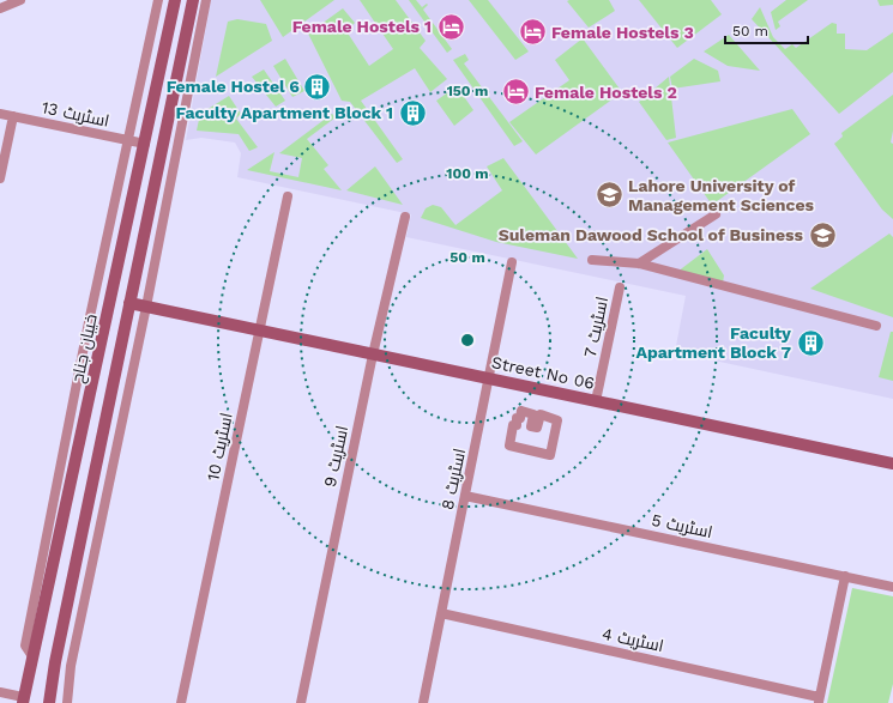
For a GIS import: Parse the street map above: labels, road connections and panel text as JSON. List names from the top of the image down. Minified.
{"streets":{"main road":["خیبان جناح","Street No 06"],"street":["اسٹریٹ 13","اسٹریٹ 7","اسٹریٹ 10","اسٹریٹ 9","اسٹریٹ 8","اسٹریٹ 5","اسٹریٹ 4"]},"crossings":[["اسٹریٹ 13","خیبان جناح"],["اسٹریٹ 7","Street No 06"],["خیبان جناح","Street No 06"],["Street No 06","اسٹریٹ 10"],["Street No 06","اسٹریٹ 9"],["Street No 06","اسٹریٹ 8"],["اسٹریٹ 8","اسٹریٹ 5"],["اسٹریٹ 8","اسٹریٹ 4"]],"places":{"hotel":["Female Hostels 1","Female Hostels 3","Female Hostels 2"],"building":["Female Hostel 6","Faculty Apartment Block 1","Faculty Apartment Block 7"],"school or university":["Lahore University of Management Sciences","Suleman Dawood School of Business"]},"scale_bar":"50 m","rings":["150 m","100 m","50 m"]}
